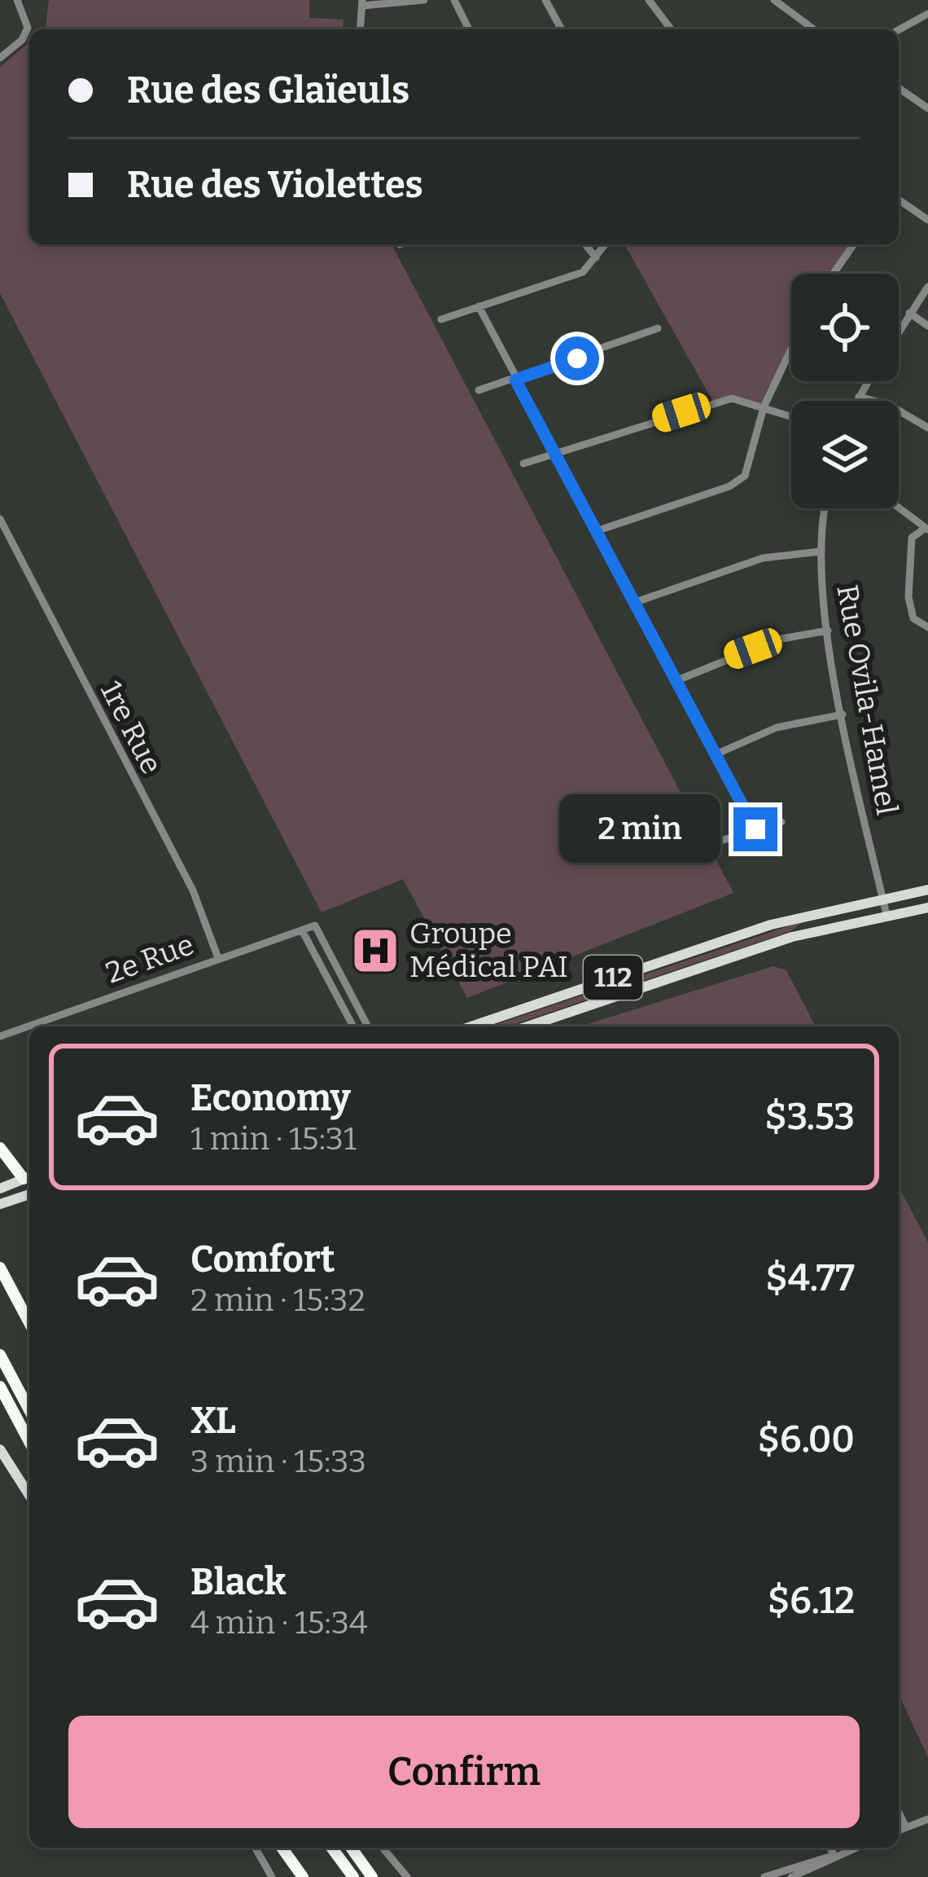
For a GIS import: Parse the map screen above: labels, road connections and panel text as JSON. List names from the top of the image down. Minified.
{"streets":{"main road":["112"],"street":["Rue Ovila-Hamel","1re Rue","2e Rue"]},"crossings":[["Rue Ovila-Hamel","112"],["1re Rue","2e Rue"]],"places":{"hospital":["Groupe Médical PAI"]},"page":{"banner":["Rue des Glaïeuls","Rue des Violettes"],"bubble":"2 min","list":[{"name":"Economy","note":"1 min · 15:31","value":"$3.53"},{"name":"Comfort","note":"2 min · 15:32","value":"$4.77"},{"name":"XL","note":"3 min · 15:33","value":"$6.00"},{"name":"Black","note":"4 min · 15:34","value":"$6.12"}],"buttons":"Confirm"}}
